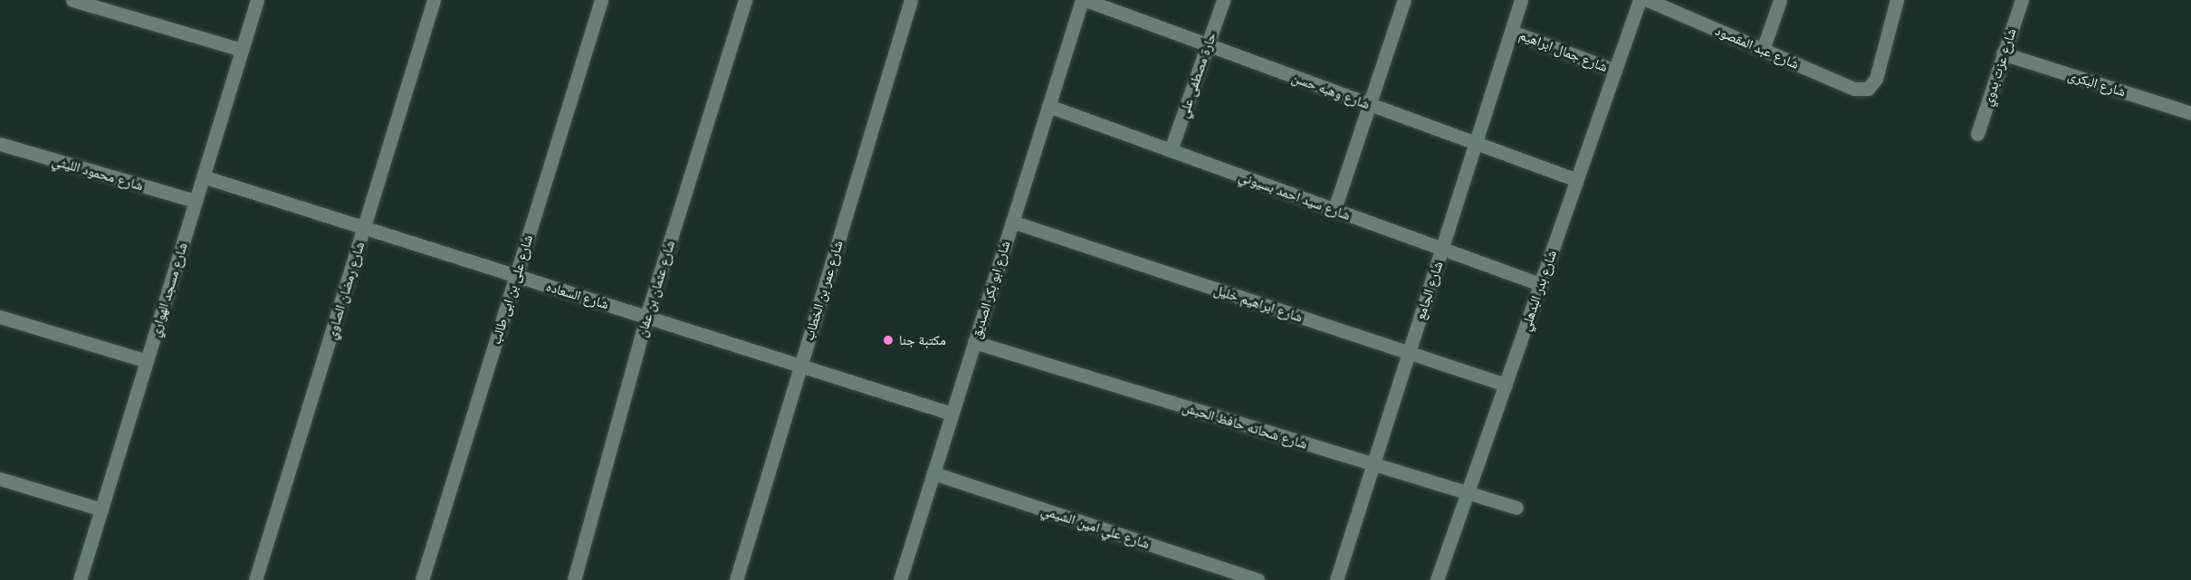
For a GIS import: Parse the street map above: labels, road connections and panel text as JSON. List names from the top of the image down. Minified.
{"streets":{"street":["شارع عبد المقصود","شارع جمال ابراهيم","شارع عزت بدوي","حارة مصطفى علي","شارع البكرى","شارع وهبه حسن","شارع محمود الليثي","شارع سيد احمد بسيوني","شارع عثمان بن عفان","شارع مسجد الهواري","شارع على بن ابى طالب","شارع ابو بكر الصديق","شارع رمضان الصاوي","شارع عمر بن الخطاب","شارع الجامع","شارع بدر البدهلي","شارع السعاده","شارع ابراهيم خليل","شارع شحاته حافظ الحبش","شارع علي امين الشيمي"]},"crossings":[["شارع جمال ابراهيم","شارع الجامع"],["شارع جمال ابراهيم","شارع بدر البدهلي"],["شارع عزت بدوي","شارع البكرى"],["حارة مصطفى علي","شارع وهبه حسن"],["حارة مصطفى علي","شارع سيد احمد بسيوني"],["شارع وهبه حسن","شارع ابو بكر الصديق"],["شارع وهبه حسن","شارع الجامع"],["شارع وهبه حسن","شارع بدر البدهلي"],["شارع محمود الليثي","شارع مسجد الهواري"],["شارع سيد احمد بسيوني","شارع ابو بكر الصديق"],["شارع سيد احمد بسيوني","شارع الجامع"],["شارع سيد احمد بسيوني","شارع بدر البدهلي"],["شارع عثمان بن عفان","شارع السعاده"],["شارع مسجد الهواري","شارع السعاده"],["شارع على بن ابى طالب","شارع السعاده"],["شارع ابو بكر الصديق","شارع السعاده"],["شارع ابو بكر الصديق","شارع ابراهيم خليل"],["شارع ابو بكر الصديق","شارع شحاته حافظ الحبش"],["شارع ابو بكر الصديق","شارع علي امين الشيمي"],["شارع رمضان الصاوي","شارع السعاده"],["شارع عمر بن الخطاب","شارع السعاده"],["شارع الجامع","شارع ابراهيم خليل"],["شارع الجامع","شارع شحاته حافظ الحبش"],["شارع بدر البدهلي","شارع ابراهيم خليل"],["شارع بدر البدهلي","شارع شحاته حافظ الحبش"]],"places":["مكتبة جنا"]}
